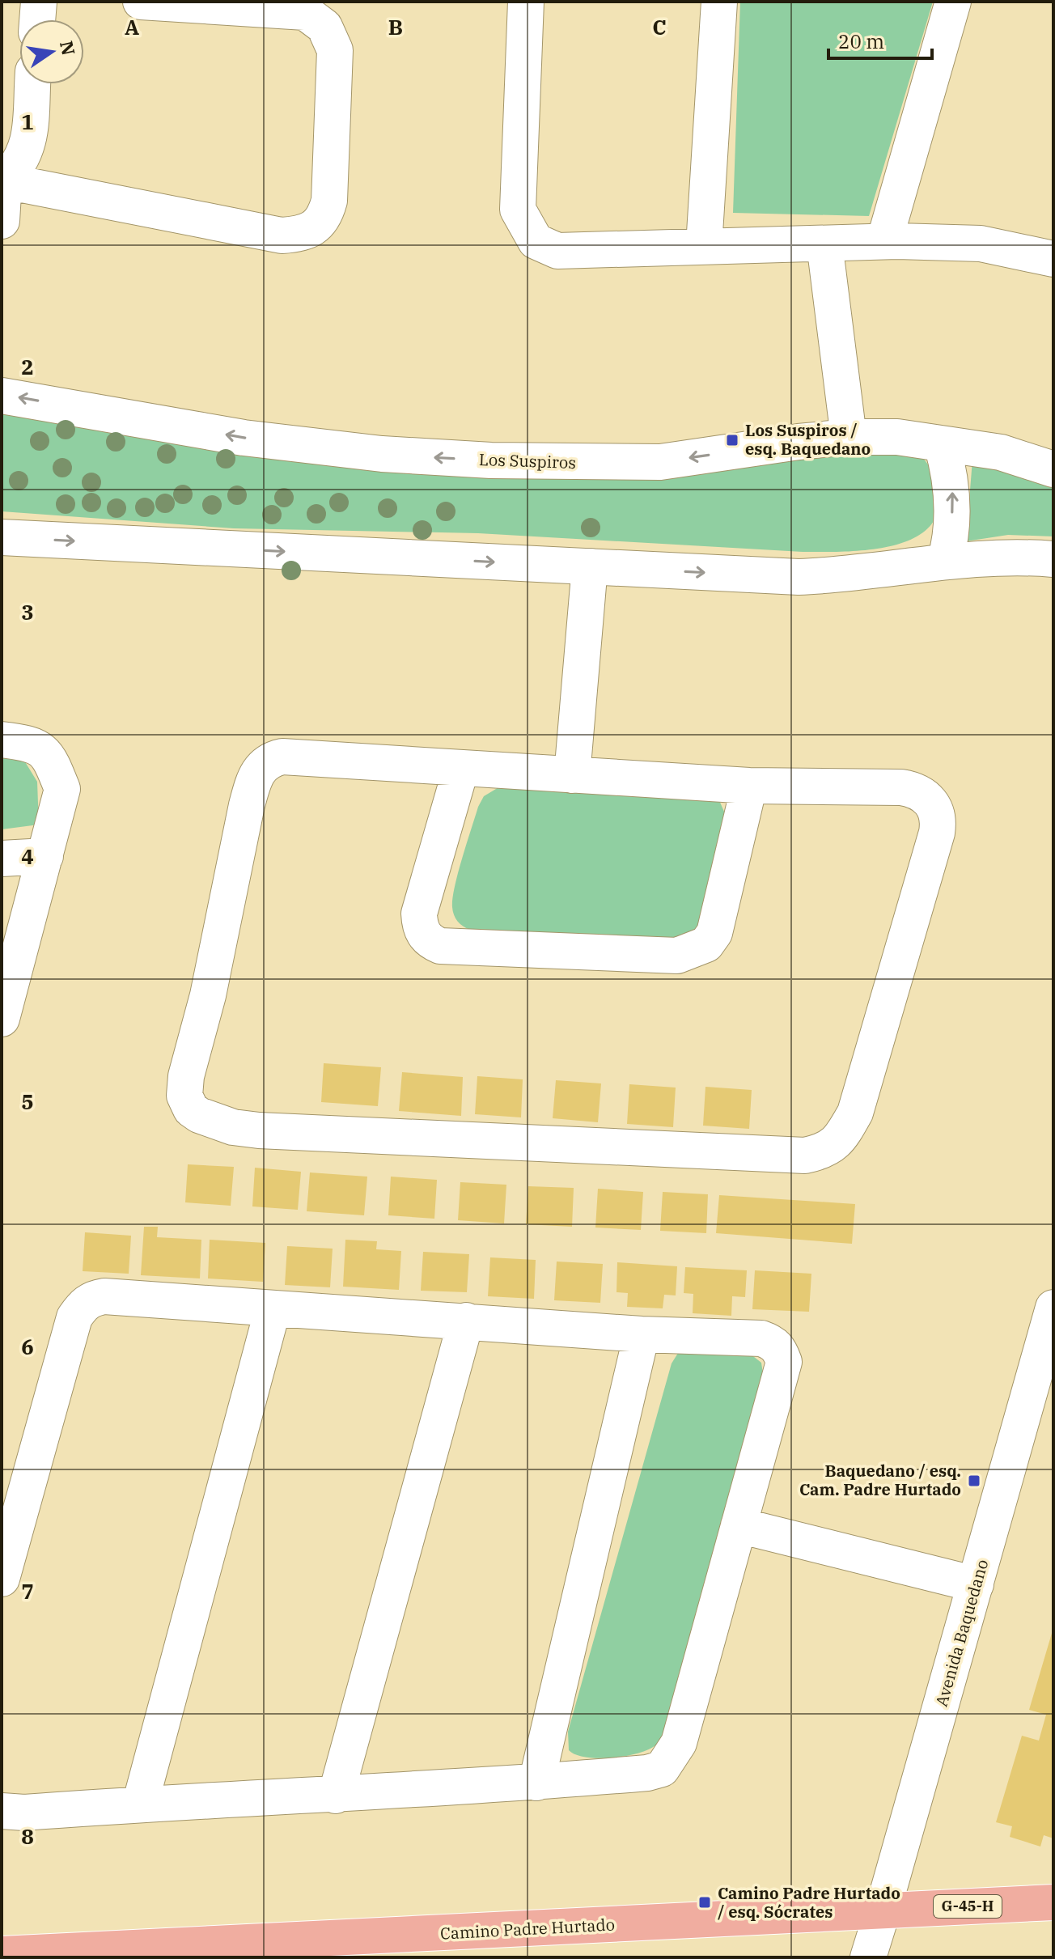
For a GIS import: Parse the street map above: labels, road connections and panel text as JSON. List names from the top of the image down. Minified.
{"streets":{"main road":["G-45-H","Camino Padre Hurtado"],"street":["Los Suspiros","Avenida Baquedano"]},"crossings":[["Avenida Baquedano","Camino Padre Hurtado"]],"places":{"transit":["Los Suspiros / esq. Baquedano","Baquedano / esq. Cam. Padre Hurtado","Camino Padre Hurtado / esq. Sócrates"]},"scale_bar":"20 m","north":"right","grid":{"columns":["A","B","C"],"rows":["1","2","3","4","5","6","7","8"]}}
